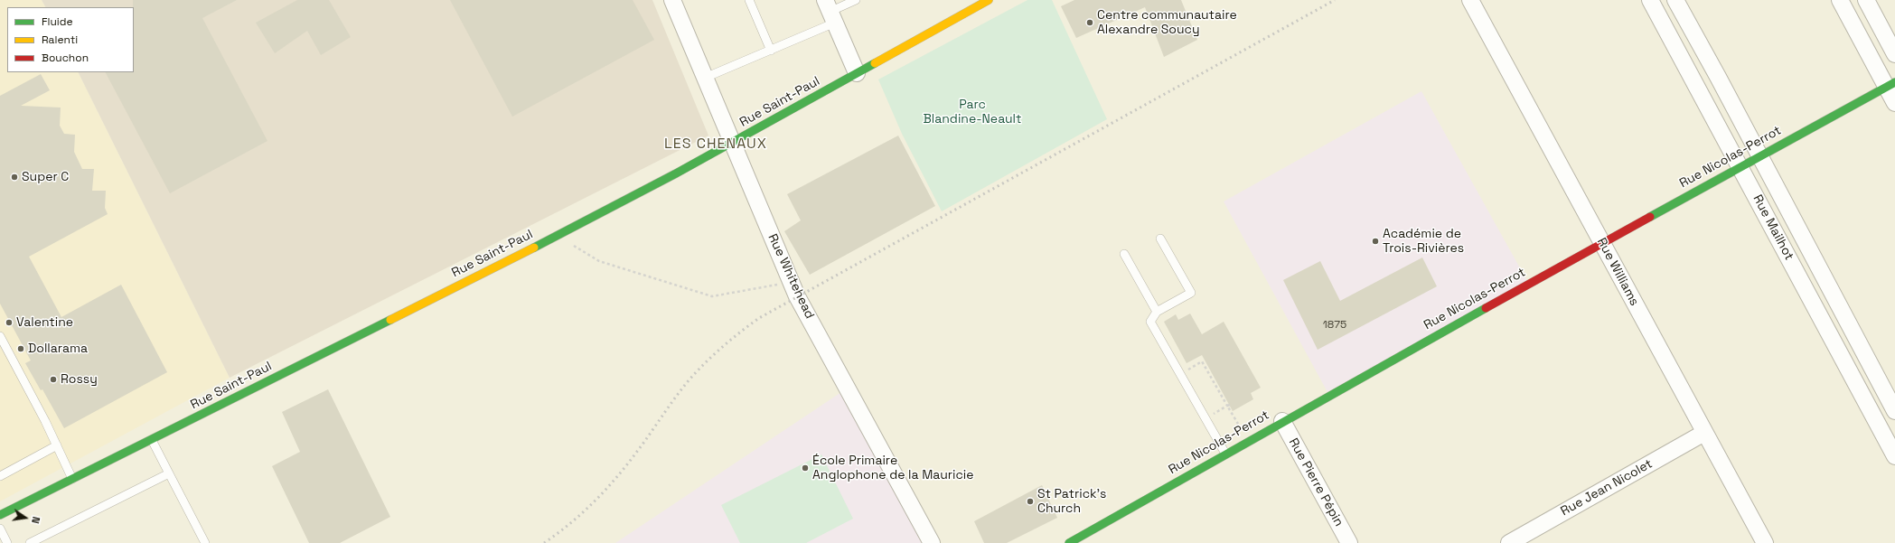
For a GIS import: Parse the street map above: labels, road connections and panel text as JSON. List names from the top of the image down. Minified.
{"streets":{"street":["Rue Saint-Paul","Rue Nicolas-Perrot","Rue Mailhot","Rue Williams","Rue Whitehead","Rue Pierre Pépin","Rue Jean Nicolet"]},"crossings":[["Rue Saint-Paul","Rue Whitehead"],["Rue Nicolas-Perrot","Rue Mailhot"],["Rue Nicolas-Perrot","Rue Williams"],["Rue Nicolas-Perrot","Rue Pierre Pépin"],["Rue Williams","Rue Jean Nicolet"]],"districts":["LES CHENAUX"],"parks":["Parc Blandine-Neault"],"places":["Centre communautaire Alexandre Soucy","Super C","Académie de Trois-Rivières","Valentine","Dollarama","Rossy","École Primaire Anglophone de la Mauricie","St Patrick's Church"],"house_numbers":["1875"],"legend":["Fluide","Ralenti","Bouchon"],"north":"right"}
